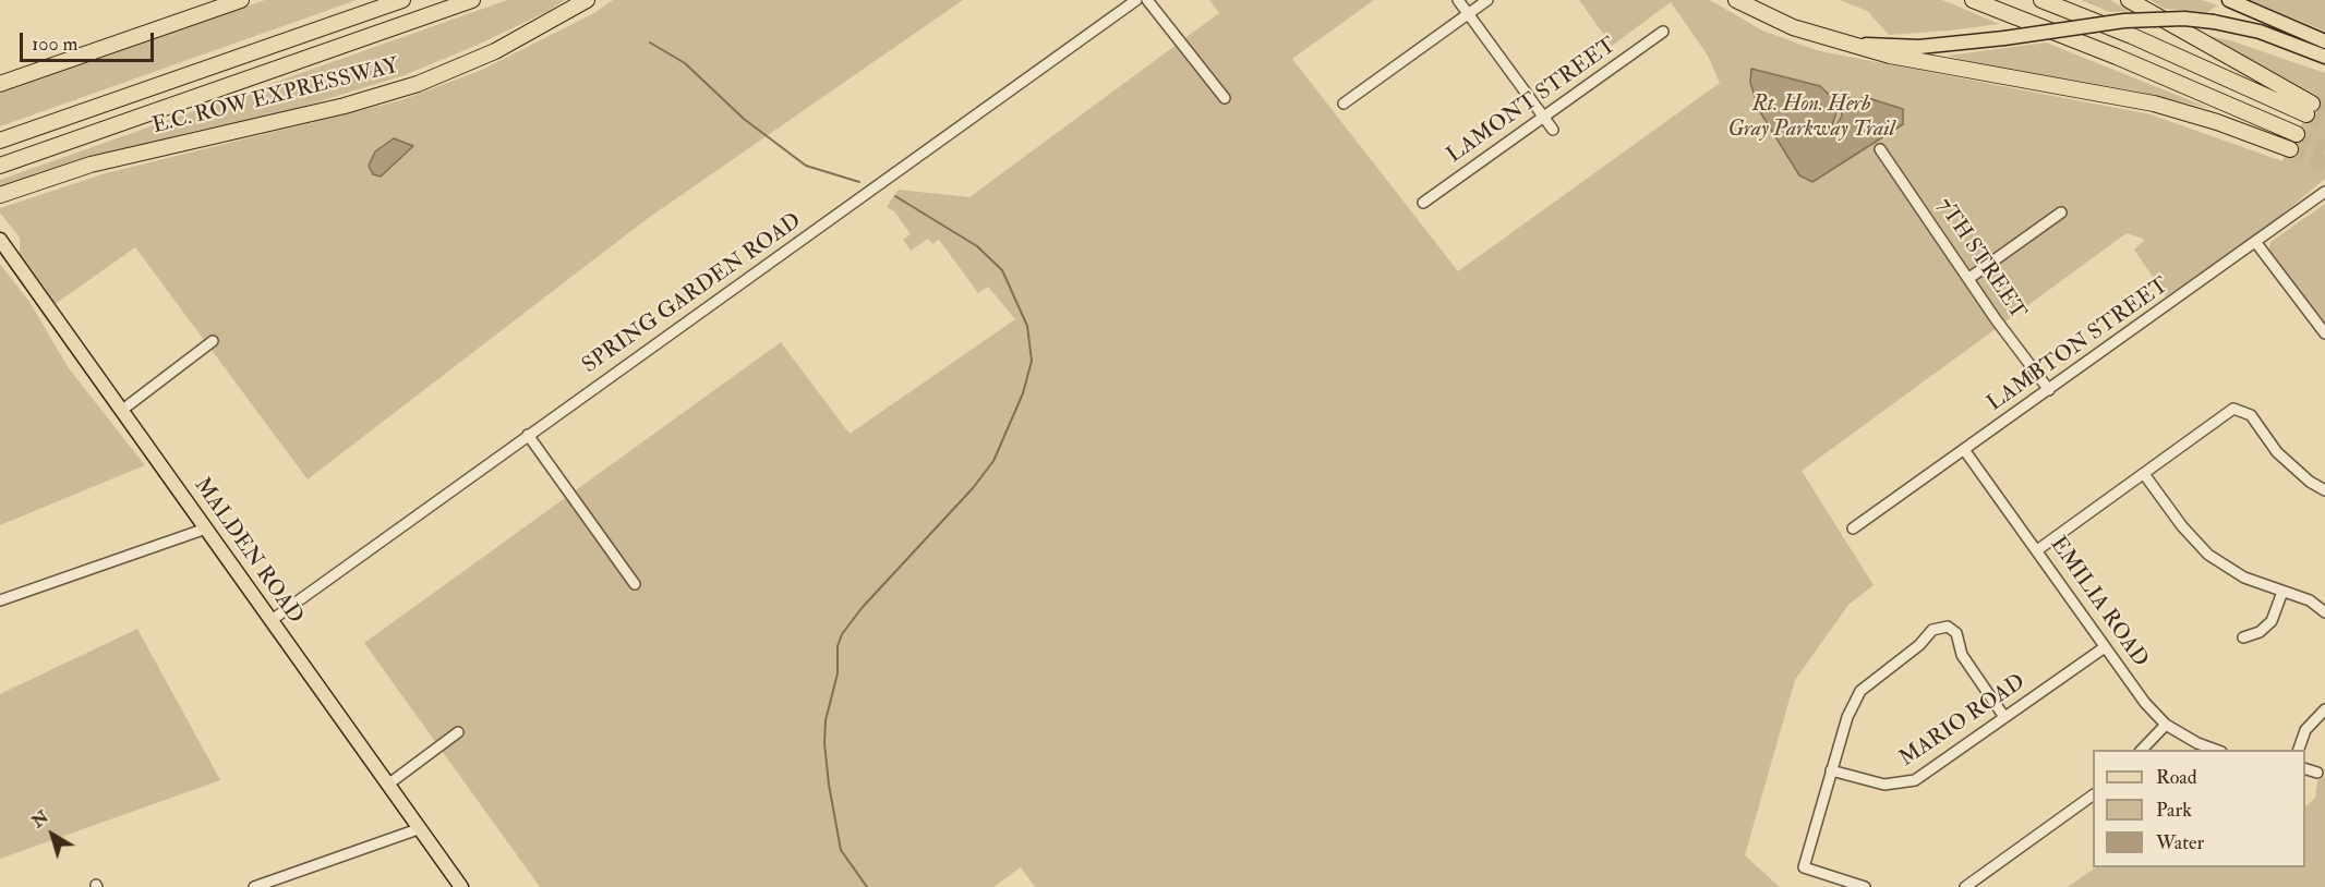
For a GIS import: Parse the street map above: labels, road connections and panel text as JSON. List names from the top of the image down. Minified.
{"streets":{"highway":["E.C. ROW EXPRESSWAY"],"main road":["MALDEN ROAD"],"street":["LAMONT STREET","7TH STREET","SPRING GARDEN ROAD","LAMBTON STREET","EMILIA ROAD","MARIO ROAD"]},"crossings":[["7TH STREET","LAMBTON STREET"],["SPRING GARDEN ROAD","MALDEN ROAD"],["LAMBTON STREET","EMILIA ROAD"],["EMILIA ROAD","MARIO ROAD"]],"parks":["Rt. Hon. Herb Gray Parkway Trail"],"legend":["Road","Park","Water"],"scale_bar":"100 m","north":"top left"}
